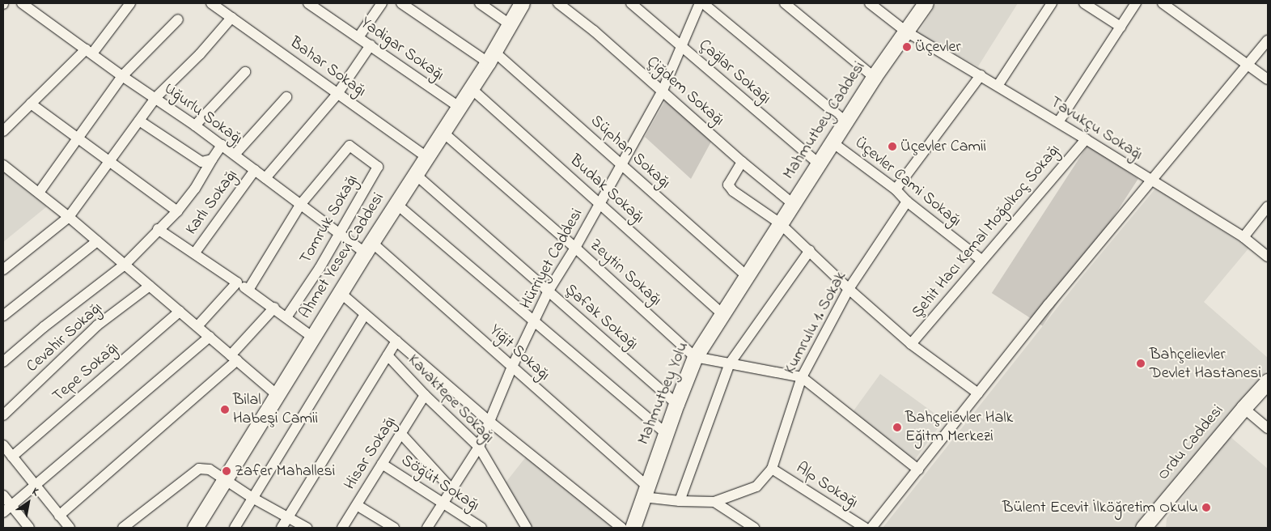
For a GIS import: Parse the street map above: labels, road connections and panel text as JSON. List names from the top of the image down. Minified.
{"streets":{"street":["Yadigar Sokağı","Bahar Sokağı","Çağlar Sokağı","Çiğdem Sokağı","Uğurlu Sokağı","Mahmutbey Caddesi","Tavukçu Sokağı","Süphan Sokağı","Üçevler Cami Sokağı","Budak Sokağı","Karlı Sokağı","Tomruk Sokağı","Şehit Hacı Kemal Moğolkoç Sokağı","Ahmet Yesevi Caddesi","Hürriyet Caddesi","Zeytin Sokağı","Şafak Sokağı","Kumrulu 1. Sokak","Cevahir Sokağı","Yiğit Sokağı","Tepe Sokağı","Mahmutbey Yolu","Kavaktepe Sokağı","Ordu Caddesi","Hisar Sokağı","Söğüt Sokağı","Alp Sokağı"]},"crossings":[["Yadigar Sokağı","Ahmet Yesevi Caddesi"],["Bahar Sokağı","Ahmet Yesevi Caddesi"],["Çağlar Sokağı","Mahmutbey Caddesi"],["Çağlar Sokağı","Hürriyet Caddesi"],["Çiğdem Sokağı","Mahmutbey Caddesi"],["Çiğdem Sokağı","Hürriyet Caddesi"],["Uğurlu Sokağı","Karlı Sokağı"],["Uğurlu Sokağı","Tomruk Sokağı"],["Uğurlu Sokağı","Ahmet Yesevi Caddesi"],["Uğurlu Sokağı","Yiğit Sokağı"],["Mahmutbey Caddesi","Tavukçu Sokağı"],["Mahmutbey Caddesi","Üçevler Cami Sokağı"],["Mahmutbey Caddesi","Mahmutbey Yolu"],["Tavukçu Sokağı","Şehit Hacı Kemal Moğolkoç Sokağı"],["Süphan Sokağı","Ahmet Yesevi Caddesi"],["Süphan Sokağı","Hürriyet Caddesi"],["Süphan Sokağı","Mahmutbey Yolu"],["Üçevler Cami Sokağı","Şehit Hacı Kemal Moğolkoç Sokağı"],["Üçevler Cami Sokağı","Kumrulu 1. Sokak"],["Budak Sokağı","Ahmet Yesevi Caddesi"],["Budak Sokağı","Hürriyet Caddesi"],["Budak Sokağı","Mahmutbey Yolu"],["Ahmet Yesevi Caddesi","Zeytin Sokağı"],["Ahmet Yesevi Caddesi","Şafak Sokağı"],["Ahmet Yesevi Caddesi","Yiğit Sokağı"],["Hürriyet Caddesi","Zeytin Sokağı"],["Hürriyet Caddesi","Şafak Sokağı"],["Hürriyet Caddesi","Yiğit Sokağı"],["Hürriyet Caddesi","Kavaktepe Sokağı"],["Hürriyet Caddesi","Söğüt Sokağı"],["Zeytin Sokağı","Mahmutbey Yolu"],["Şafak Sokağı","Mahmutbey Yolu"],["Kumrulu 1. Sokak","Alp Sokağı"],["Yiğit Sokağı","Mahmutbey Yolu"],["Kavaktepe Sokağı","Hisar Sokağı"],["Hisar Sokağı","Söğüt Sokağı"]],"places":["Üçevler","Üçevler Camii","Bahçelievler Devlet Hastanesi","Bilal Habeşi Camii","Bahçelievler Halk Eğitm Merkezi","Zafer Mahallesi","Bülent Ecevit İlköğretim Okulu"],"north":"top right"}
